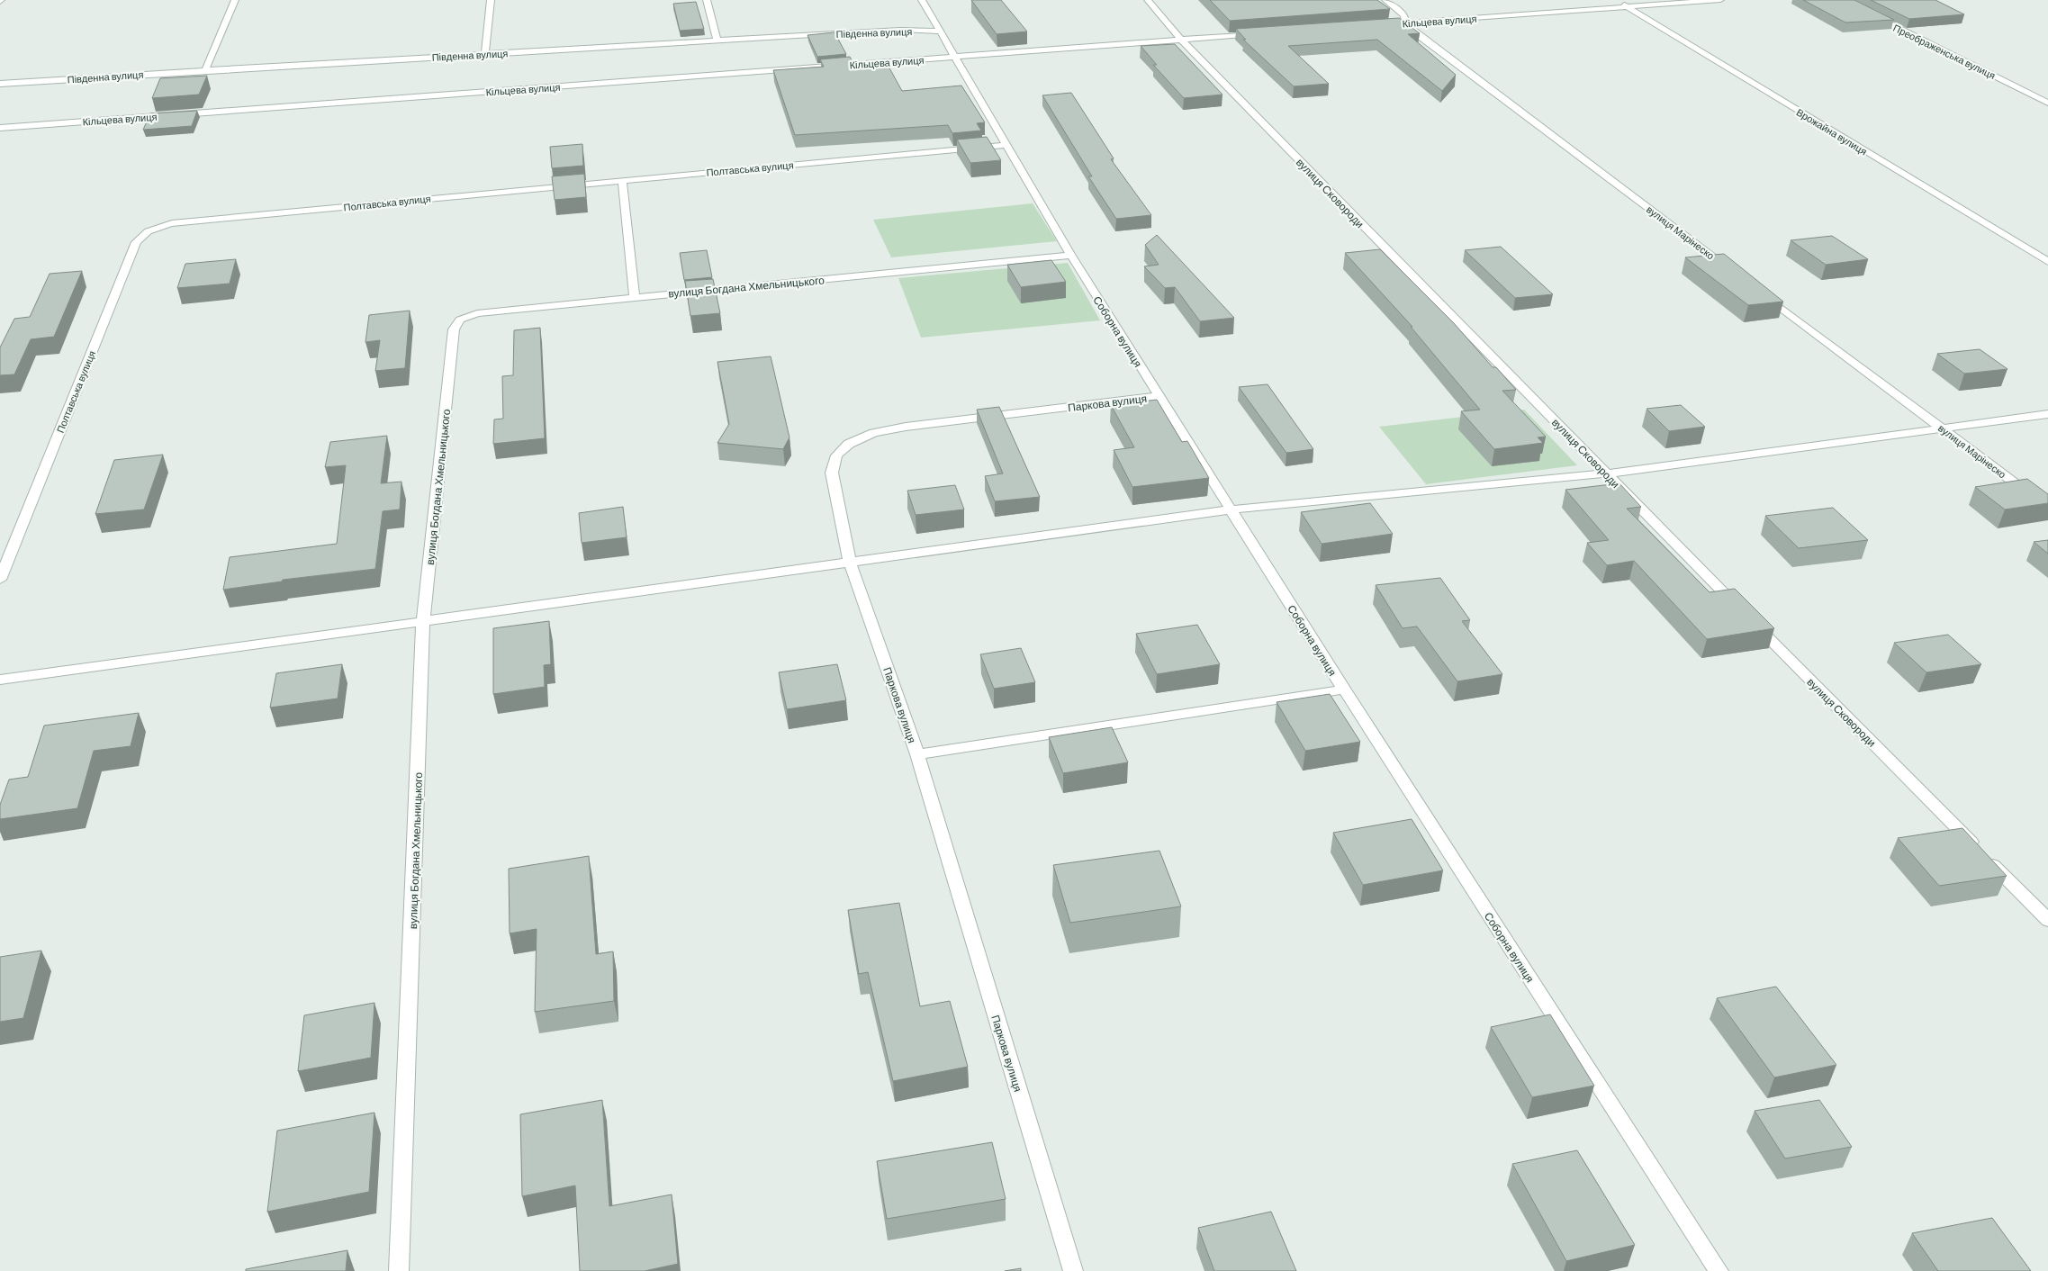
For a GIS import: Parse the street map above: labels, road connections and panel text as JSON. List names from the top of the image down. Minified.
{"streets":{"street":["Кільцева вулиця","Південна вулиця","Преображенська вулиця","Врожайна вулиця","Полтавська вулиця","вулиця Сковороди","вулиця Марінеско","вулиця Богдана Хмельницького","Соборна вулиця","Паркова вулиця"]},"crossings":[["Кільцева вулиця","Врожайна вулиця"],["Кільцева вулиця","вулиця Сковороди"],["Кільцева вулиця","вулиця Марінеско"],["Кільцева вулиця","Соборна вулиця"],["Південна вулиця","Соборна вулиця"],["Полтавська вулиця","Соборна вулиця"],["вулиця Богдана Хмельницького","Соборна вулиця"],["Соборна вулиця","Паркова вулиця"]]}
